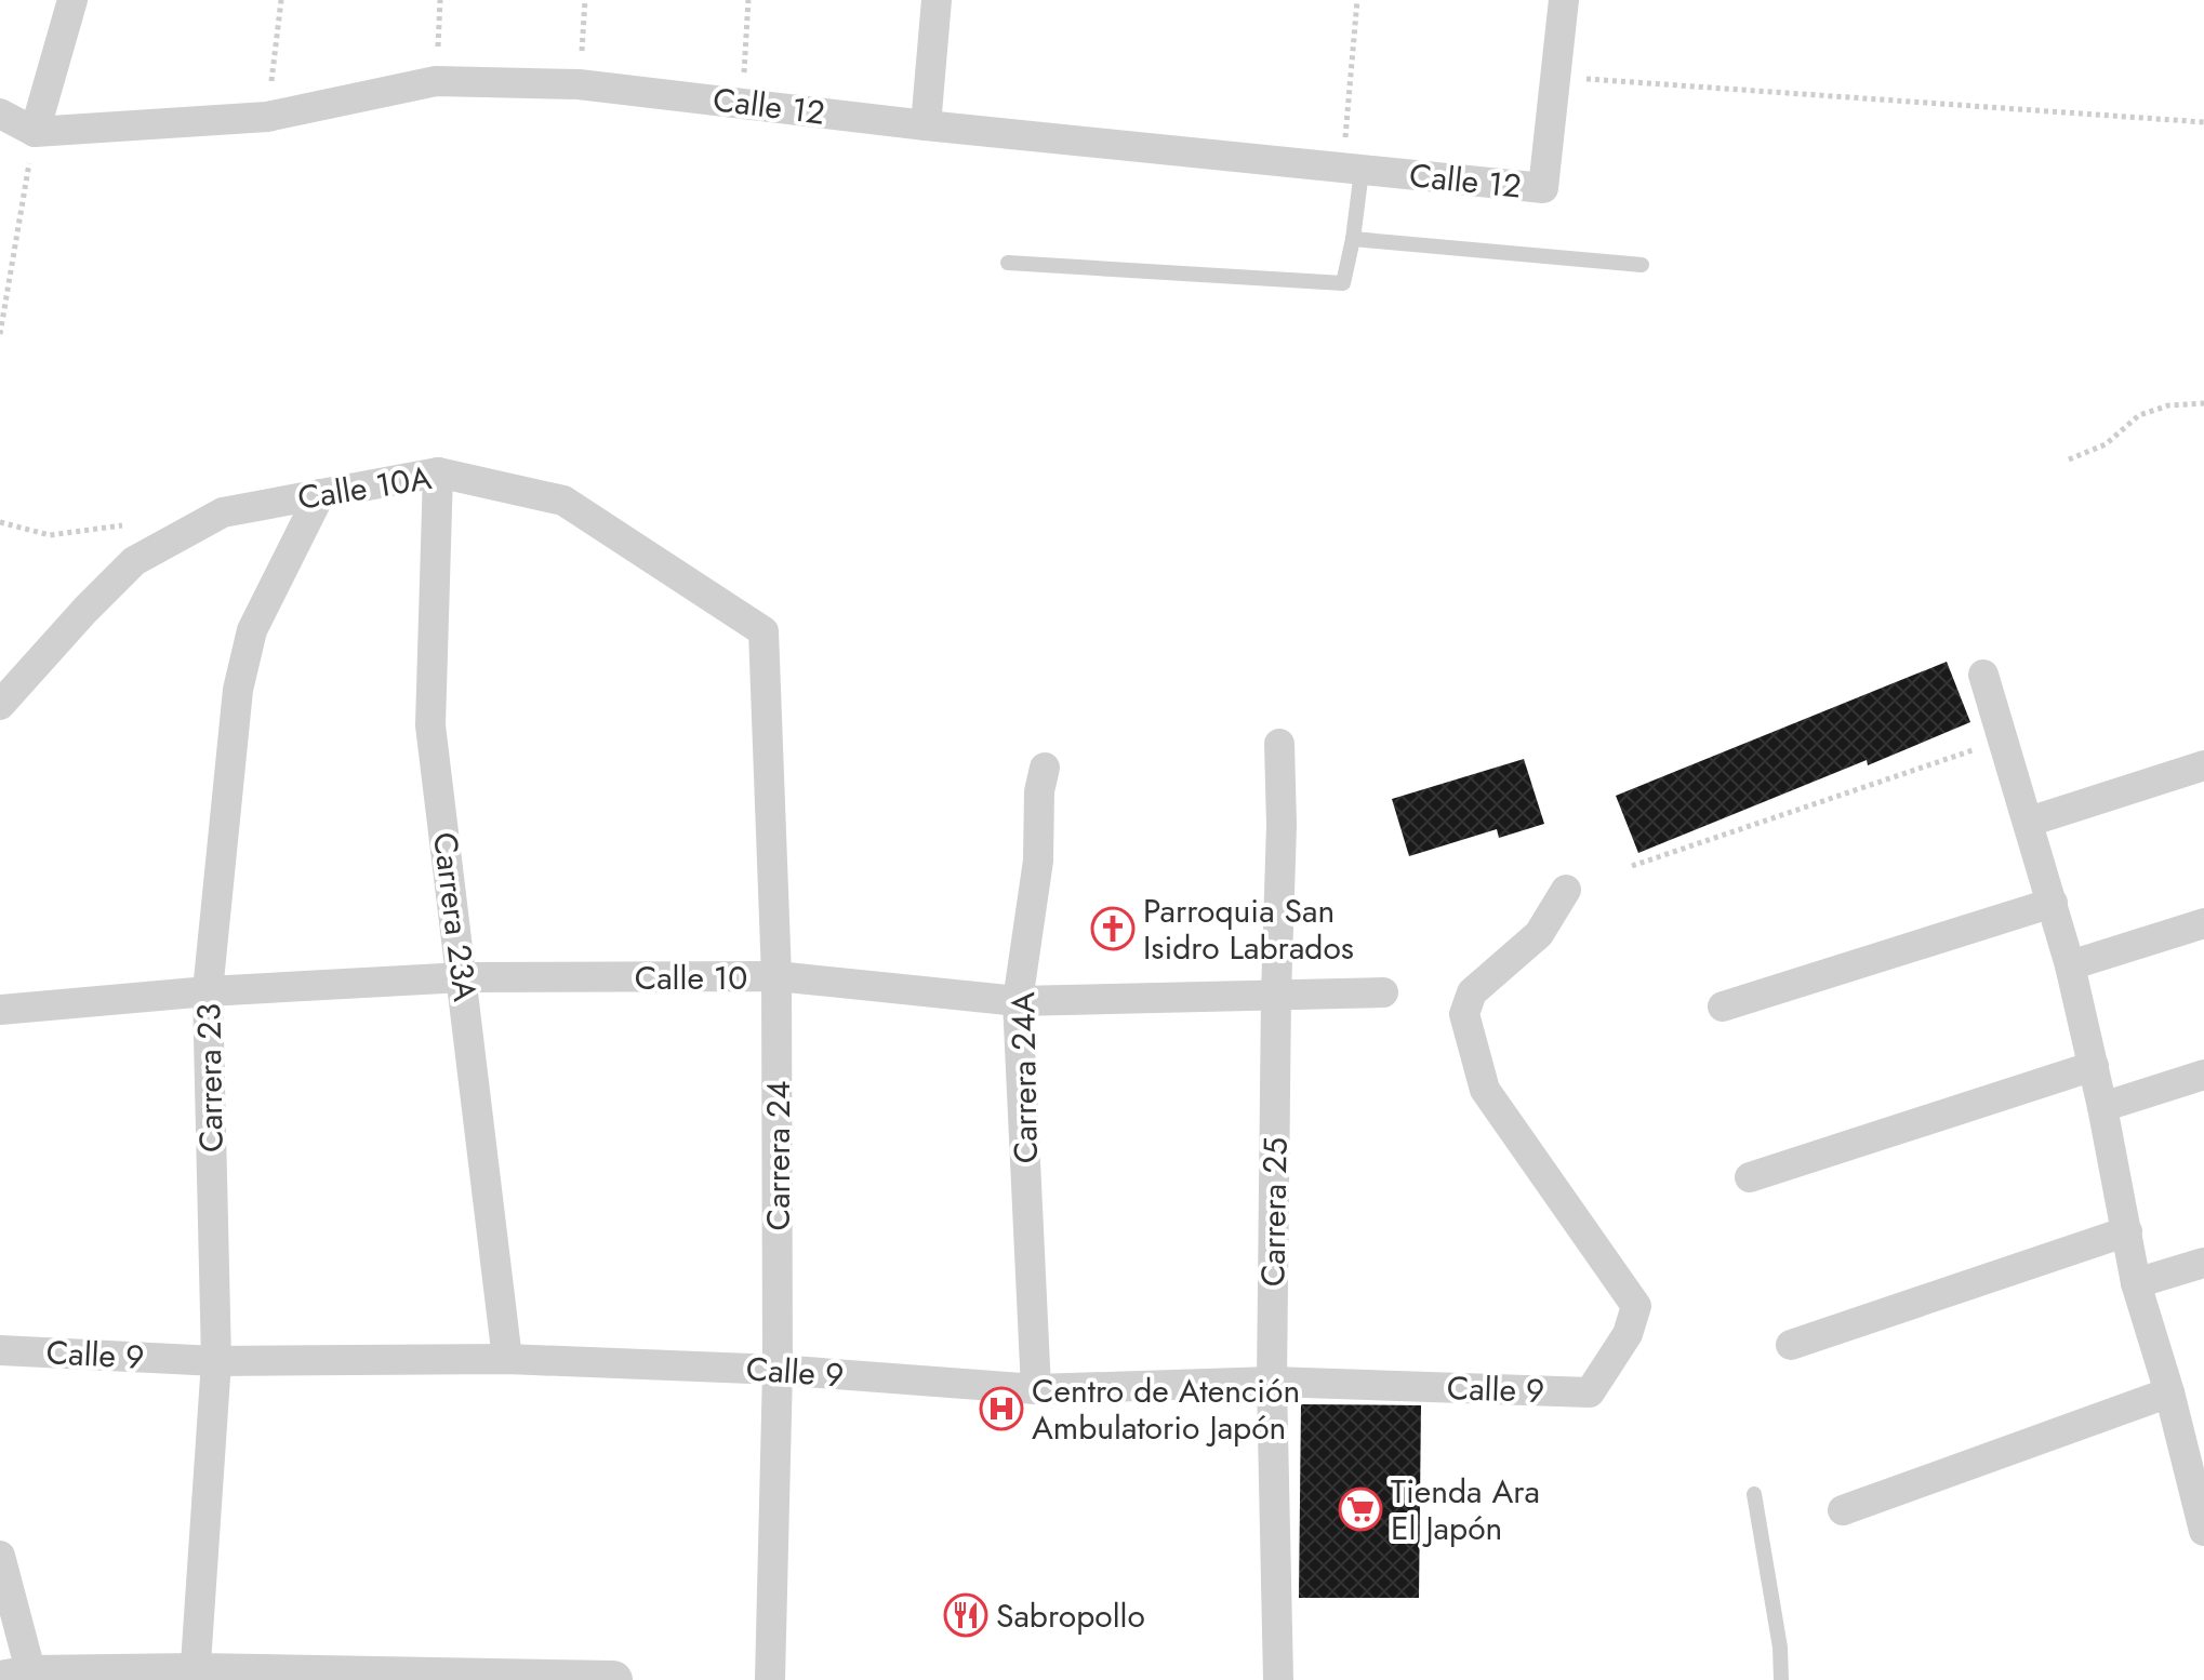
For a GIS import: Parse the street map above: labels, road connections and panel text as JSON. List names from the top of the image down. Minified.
{"streets":{"street":["Calle 12","Calle 10A","Carrera 23A","Calle 10","Carrera 23","Carrera 24A","Carrera 24","Carrera 25","Calle 9"]},"crossings":[["Calle 10A","Carrera 23A"],["Calle 10A","Carrera 23"],["Calle 10A","Carrera 24"],["Carrera 23A","Calle 10"],["Carrera 23A","Calle 9"],["Calle 10","Carrera 23"],["Calle 10","Carrera 24A"],["Calle 10","Carrera 24"],["Calle 10","Carrera 25"],["Carrera 23","Calle 9"],["Carrera 24A","Calle 9"],["Carrera 24","Calle 9"],["Carrera 25","Calle 9"]],"places":{"church":["Parroquia San Isidro Labrados"],"hospital":["Centro de Atención Ambulatorio Japón"],"supermarket":["Tienda Ara El Japón"],"restaurant":["Sabropollo"]}}
